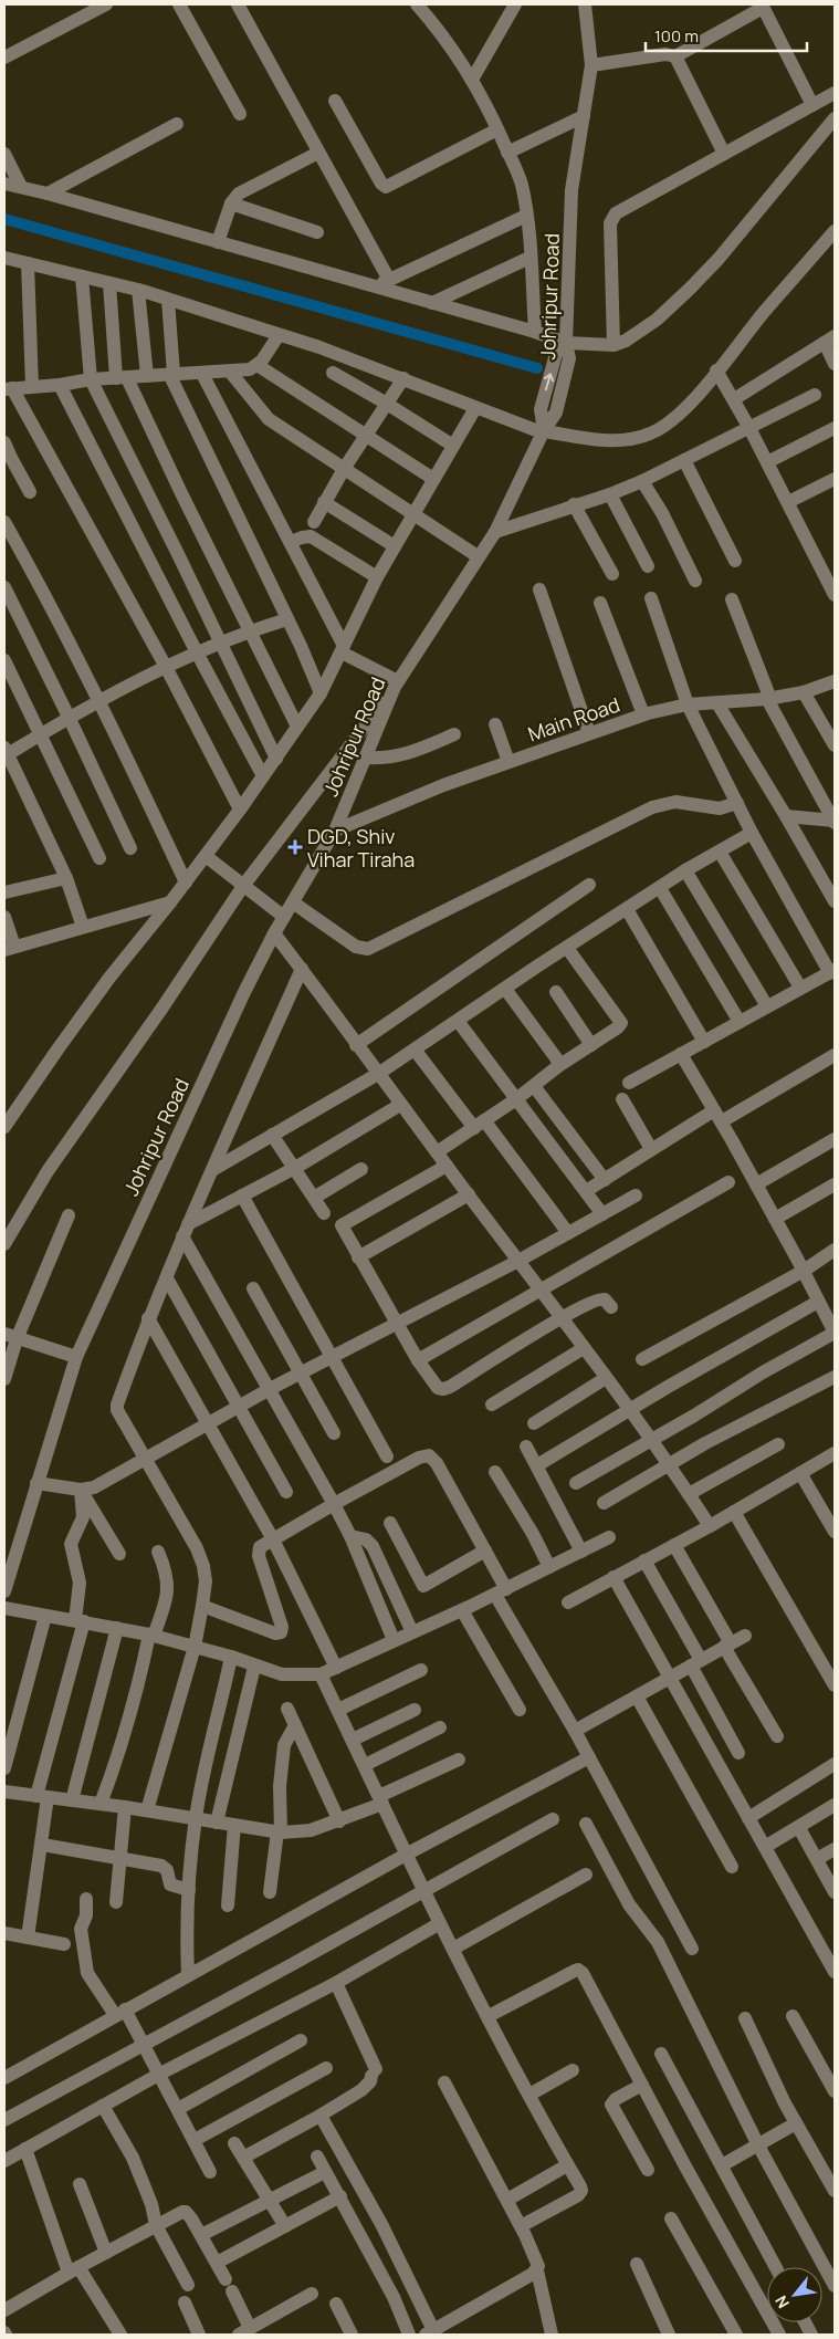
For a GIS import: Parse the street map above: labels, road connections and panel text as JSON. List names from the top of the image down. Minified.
{"streets":{"street":["Johripur Road","Main Road"]},"crossings":[["Johripur Road","Main Road"]],"places":{"health":["DGD, Shiv Vihar Tiraha"]},"scale_bar":"100 m","north":"bottom left"}
